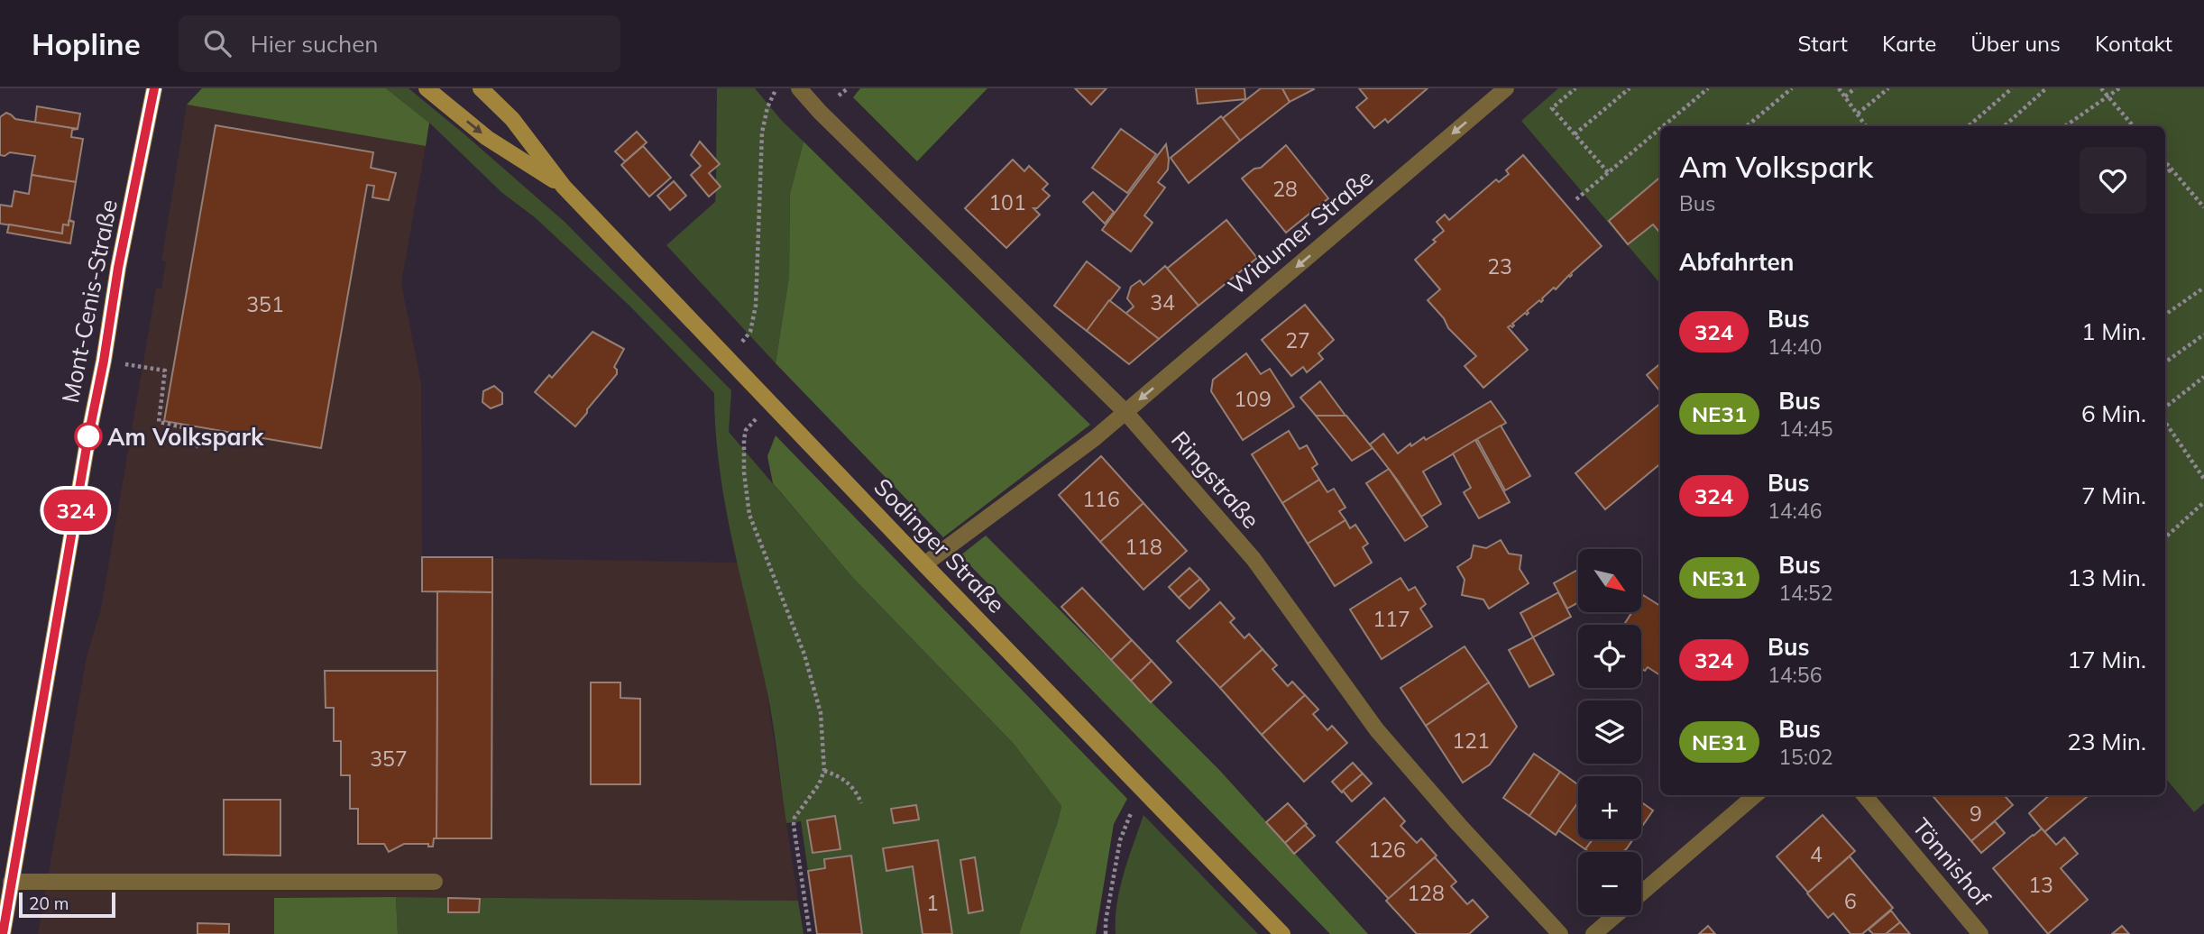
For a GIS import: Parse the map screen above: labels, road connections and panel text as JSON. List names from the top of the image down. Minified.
{"streets":{"main road":["Mont-Cenis-Straße","Sodinger Straße"],"street":["Widumer Straße","Ringstraße","Tönnishof"]},"crossings":[["Widumer Straße","Ringstraße"],["Widumer Straße","Sodinger Straße"]],"one_way":["Widumer Straße"],"places":["Am Volkspark"],"lines":["bus line 324"],"house_numbers":["28","101","23","34","351","27","109","116","118","117","121","357","9","126","4","13","128","6","1"],"scale_bar":"20 m","north":"bottom right","page":{"header":"Hopline","search":"Hier suchen","nav":["Start","Karte","Über uns","Kontakt"],"on_map":"324","heading":[["Am Volkspark","Bus"],"Abfahrten"],"list":[{"mark":"324","name":"Bus","note":"14:40","value":"1 Min."},{"mark":"NE31","name":"Bus","note":"14:45","value":"6 Min."},{"mark":"324","name":"Bus","note":"14:46","value":"7 Min."},{"mark":"NE31","name":"Bus","note":"14:52","value":"13 Min."},{"mark":"324","name":"Bus","note":"14:56","value":"17 Min."},{"mark":"NE31","name":"Bus","note":"15:02","value":"23 Min."}],"map_buttons":["+","−"],"scale":"20 m"}}
